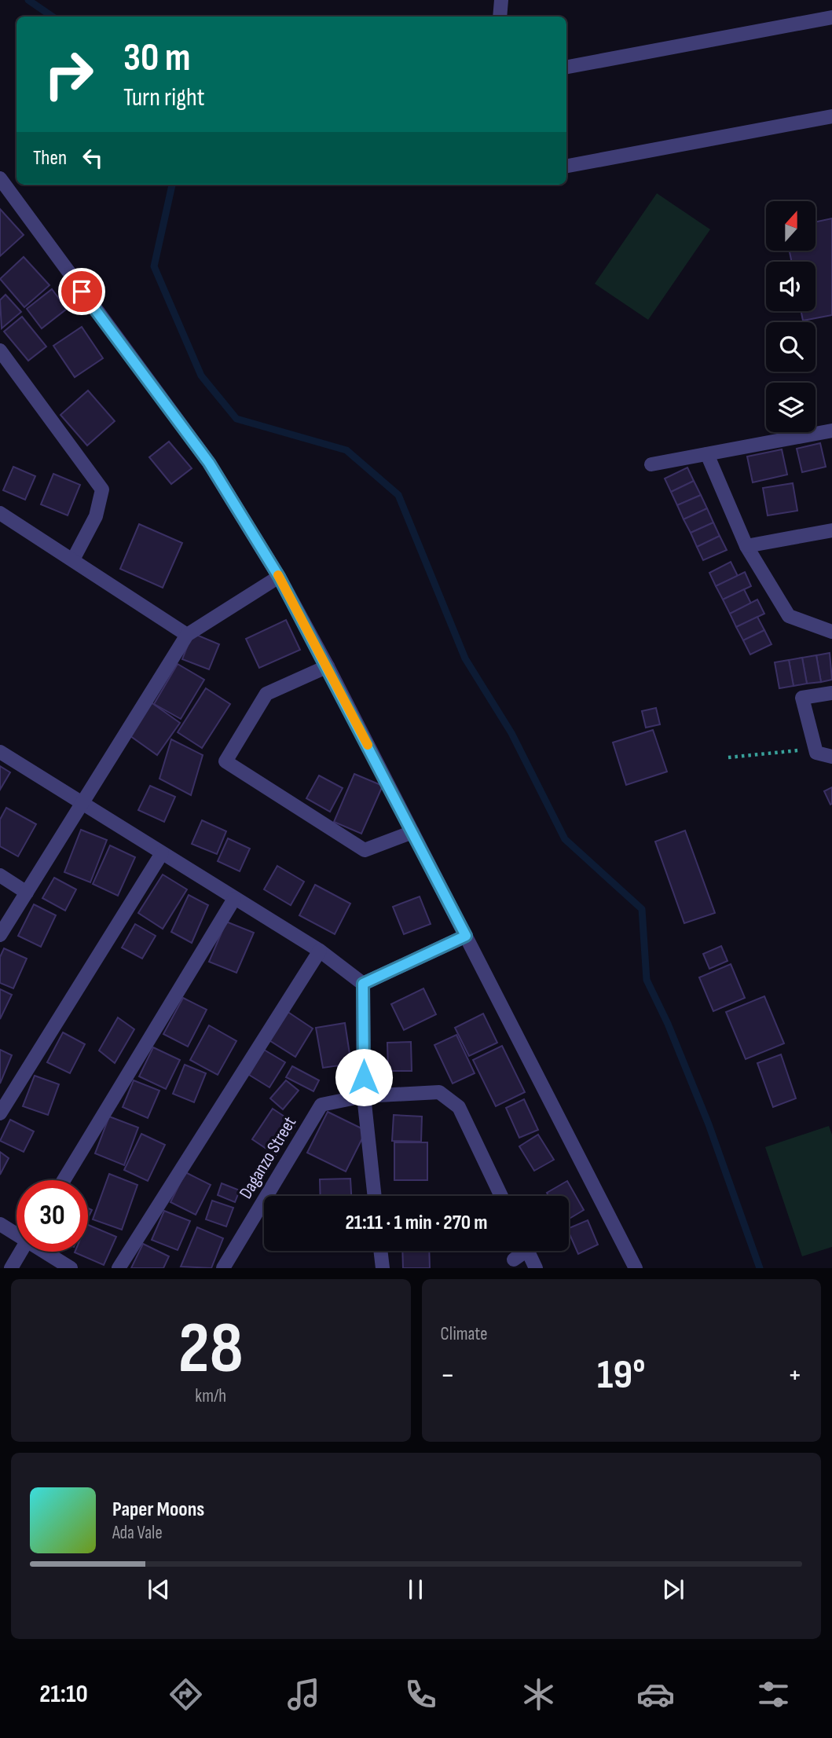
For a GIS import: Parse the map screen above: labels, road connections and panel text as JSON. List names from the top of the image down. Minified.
{"streets":{"street":["Daganzo Street"]},"north":"top","page":{"turn":["30 m","Turn right"],"then":"Then","limit":"30","trip":"21:11 · 1 min · 270 m","tile":[["28","km/h"],"Climate"],"heat":["−","19°","+"],"song":["Paper Moons","Ada Vale"],"tabs":"21:10"}}
